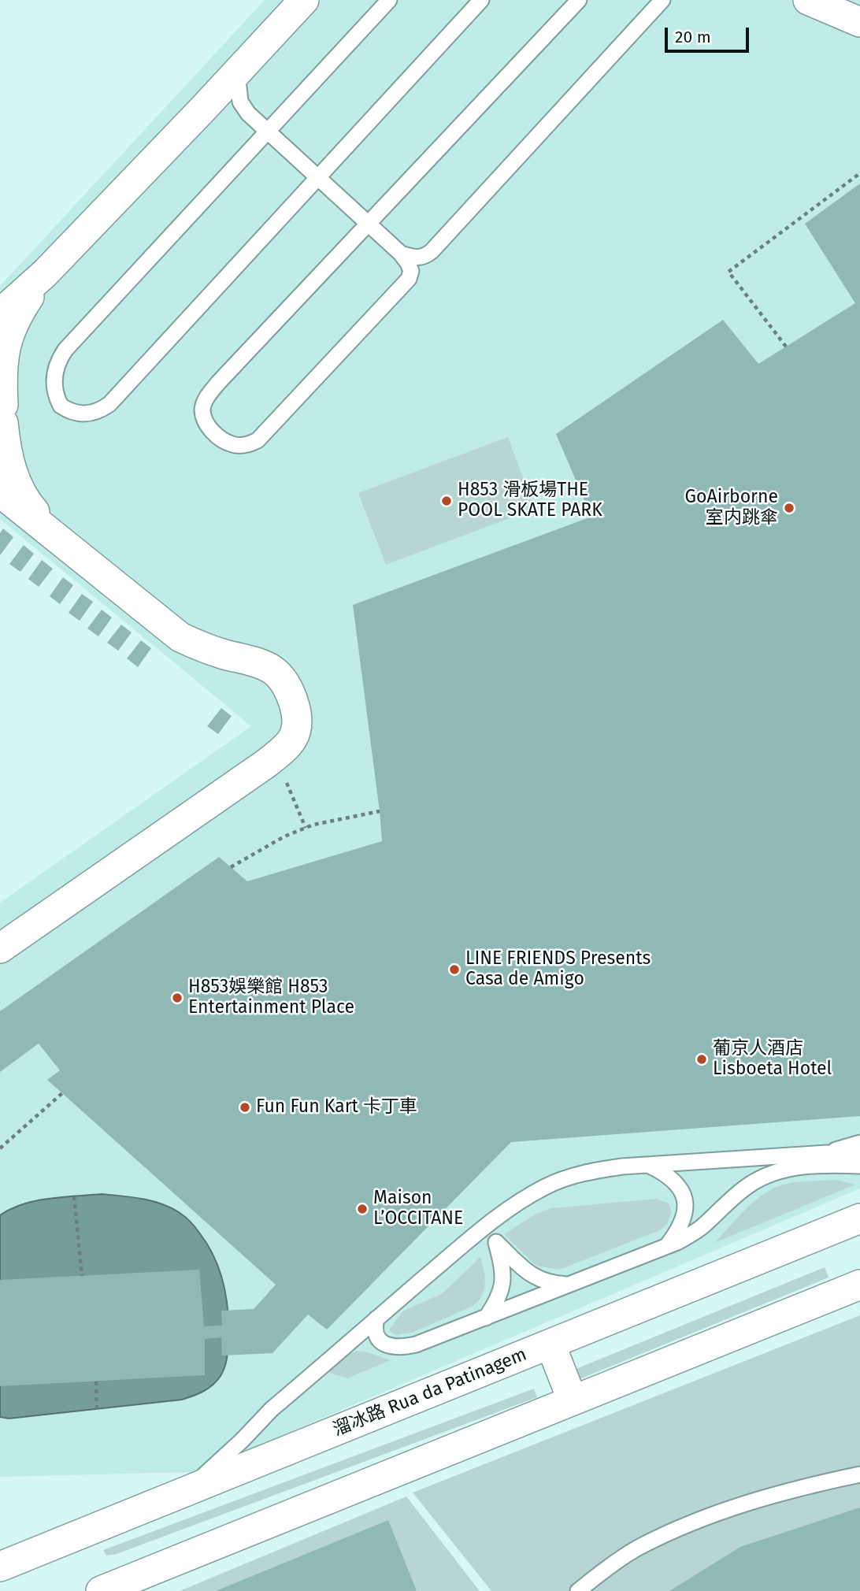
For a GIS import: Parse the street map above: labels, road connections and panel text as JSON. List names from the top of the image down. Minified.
{"streets":{"street":["溜冰路 Rua da Patinagem"]},"places":["H853 滑板場THE POOL SKATE PARK","GoAirborne 室内跳傘","LINE FRIENDS Presents Casa de Amigo","H853娛樂館 H853 Entertainment Place","葡京人酒店 Lisboeta Hotel","Fun Fun Kart 卡丁車","Maison L’OCCITANE"],"scale_bar":"20 m"}
